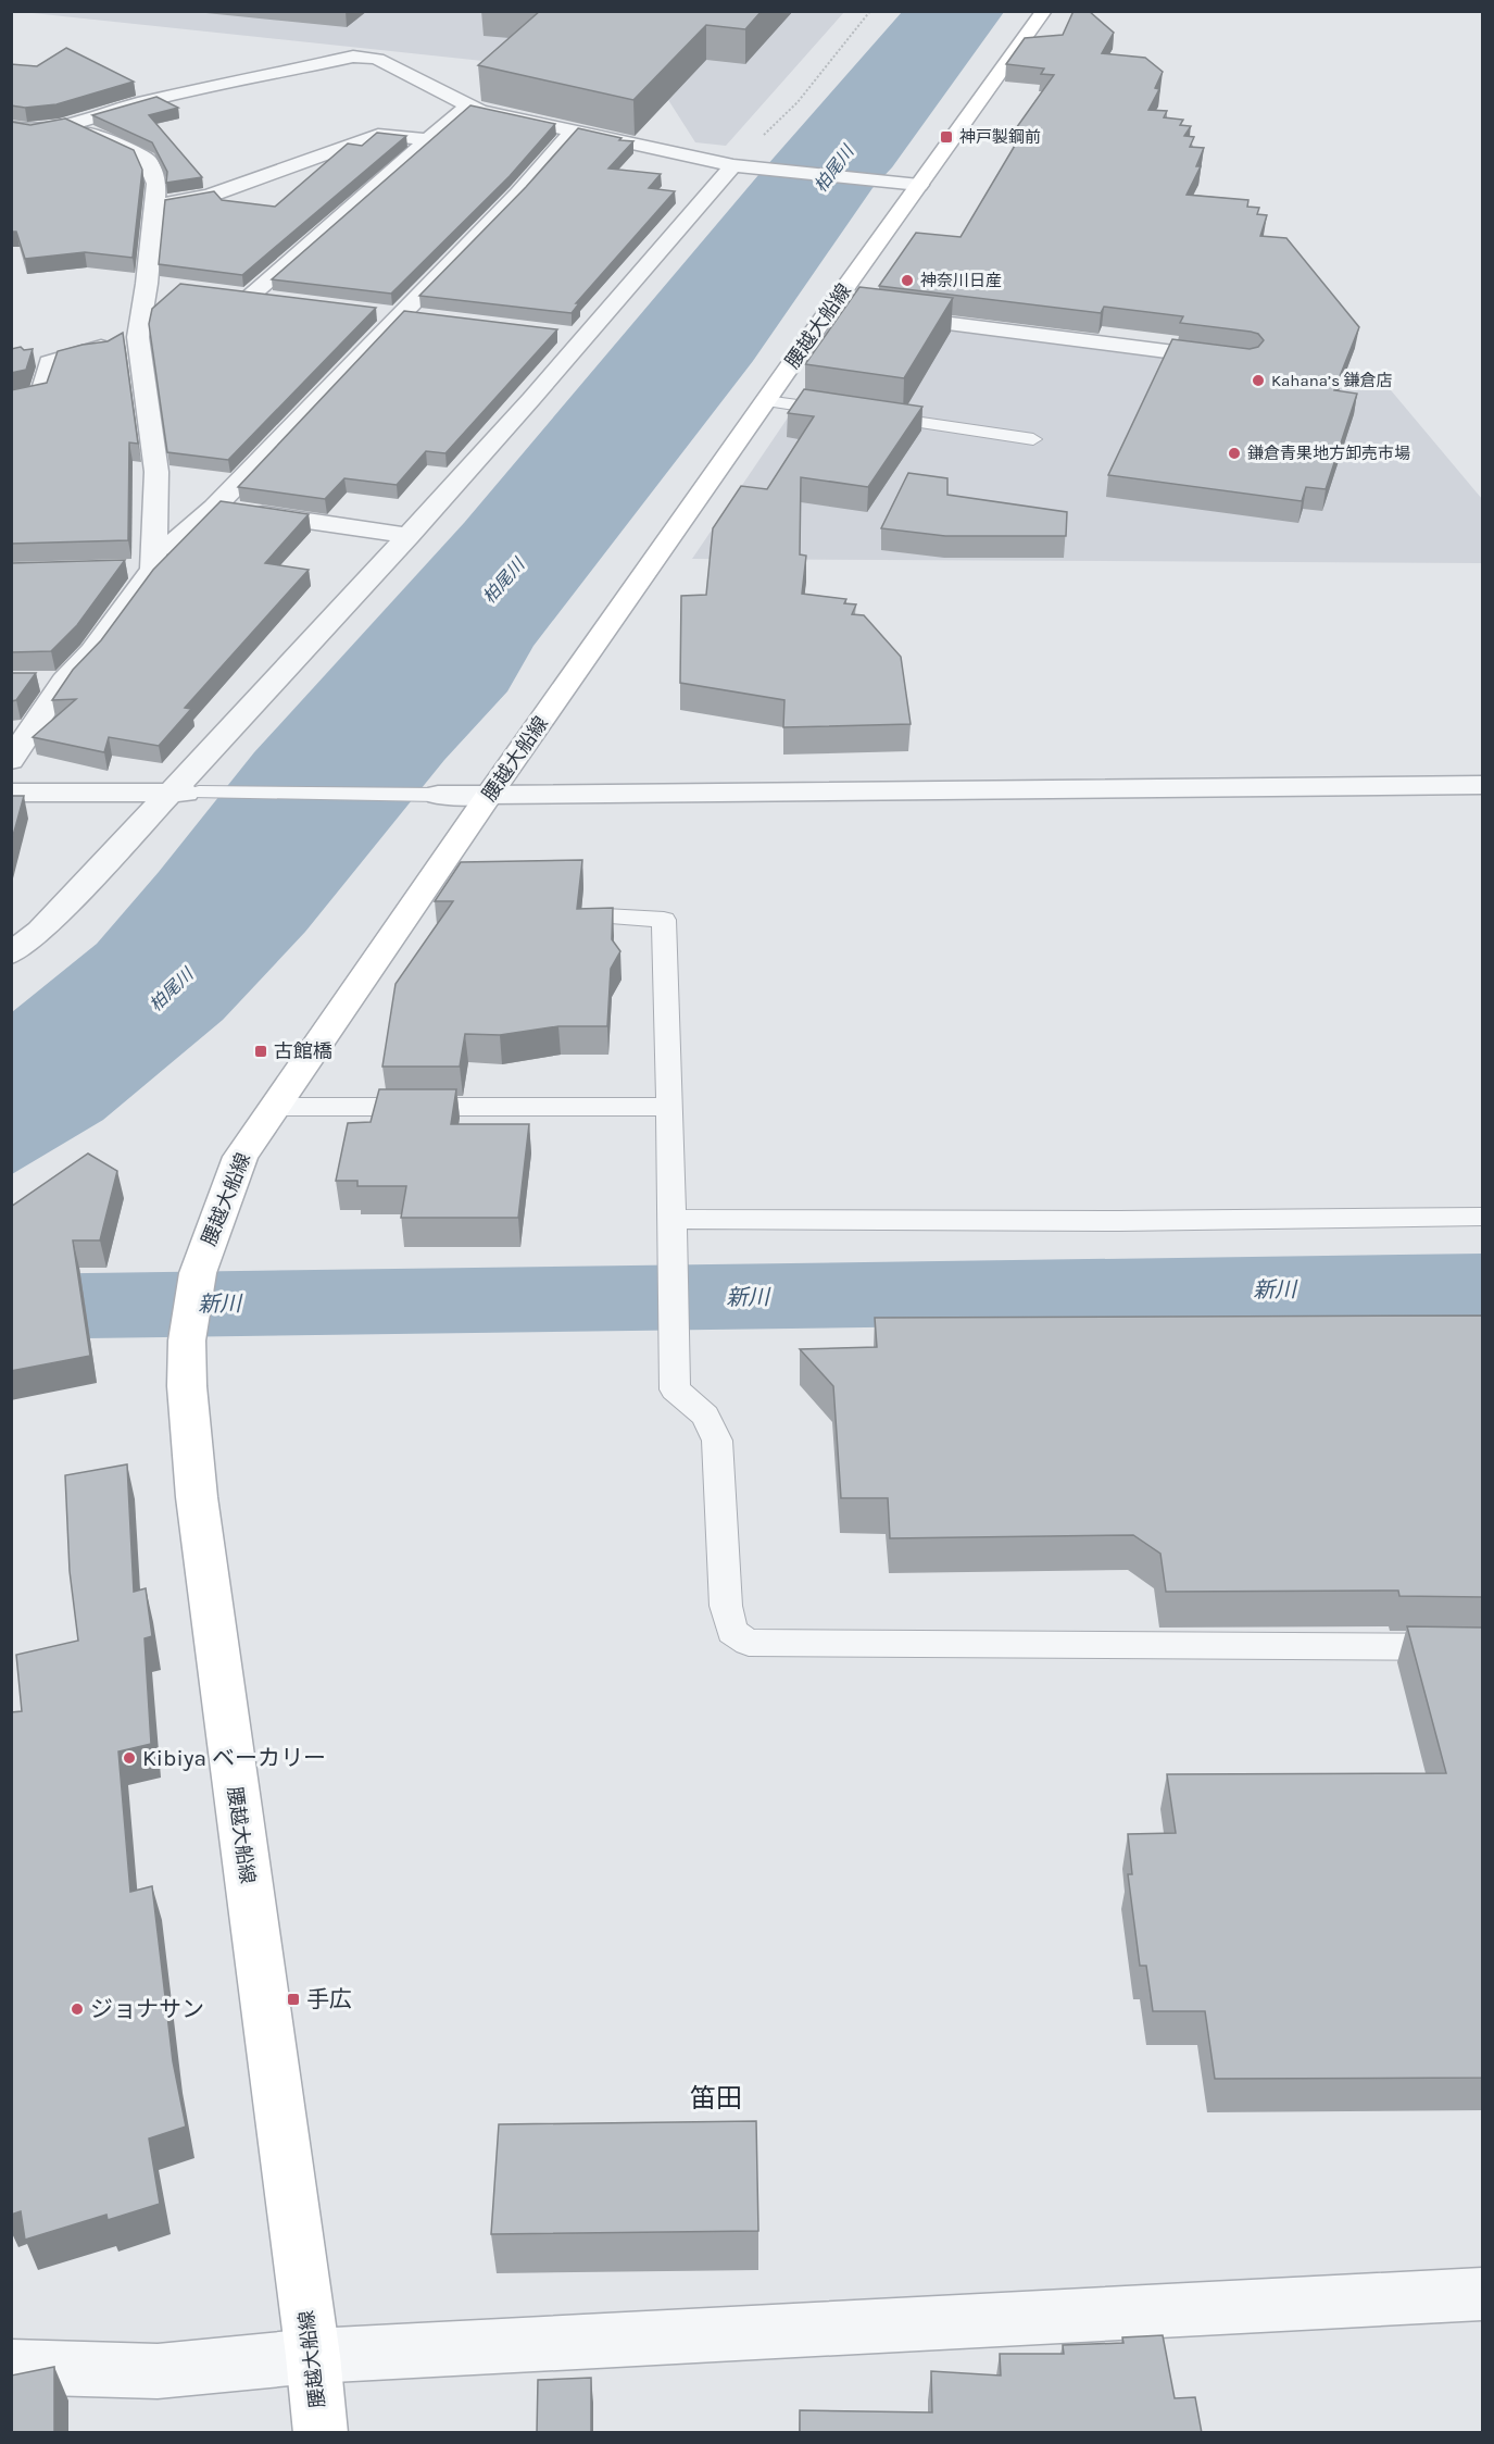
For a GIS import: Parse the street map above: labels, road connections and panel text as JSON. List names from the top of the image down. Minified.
{"streets":{"main road":["腰越大船線"]},"districts":["笛田"],"water":["柏尾川","新川"],"places":{"transit":["神戸製鋼前","古館橋","手広"],"other":["神奈川日産","Kahana’s 鎌倉店","鎌倉青果地方卸売市場","Kibiya ベーカリー","ジョナサン"]}}
